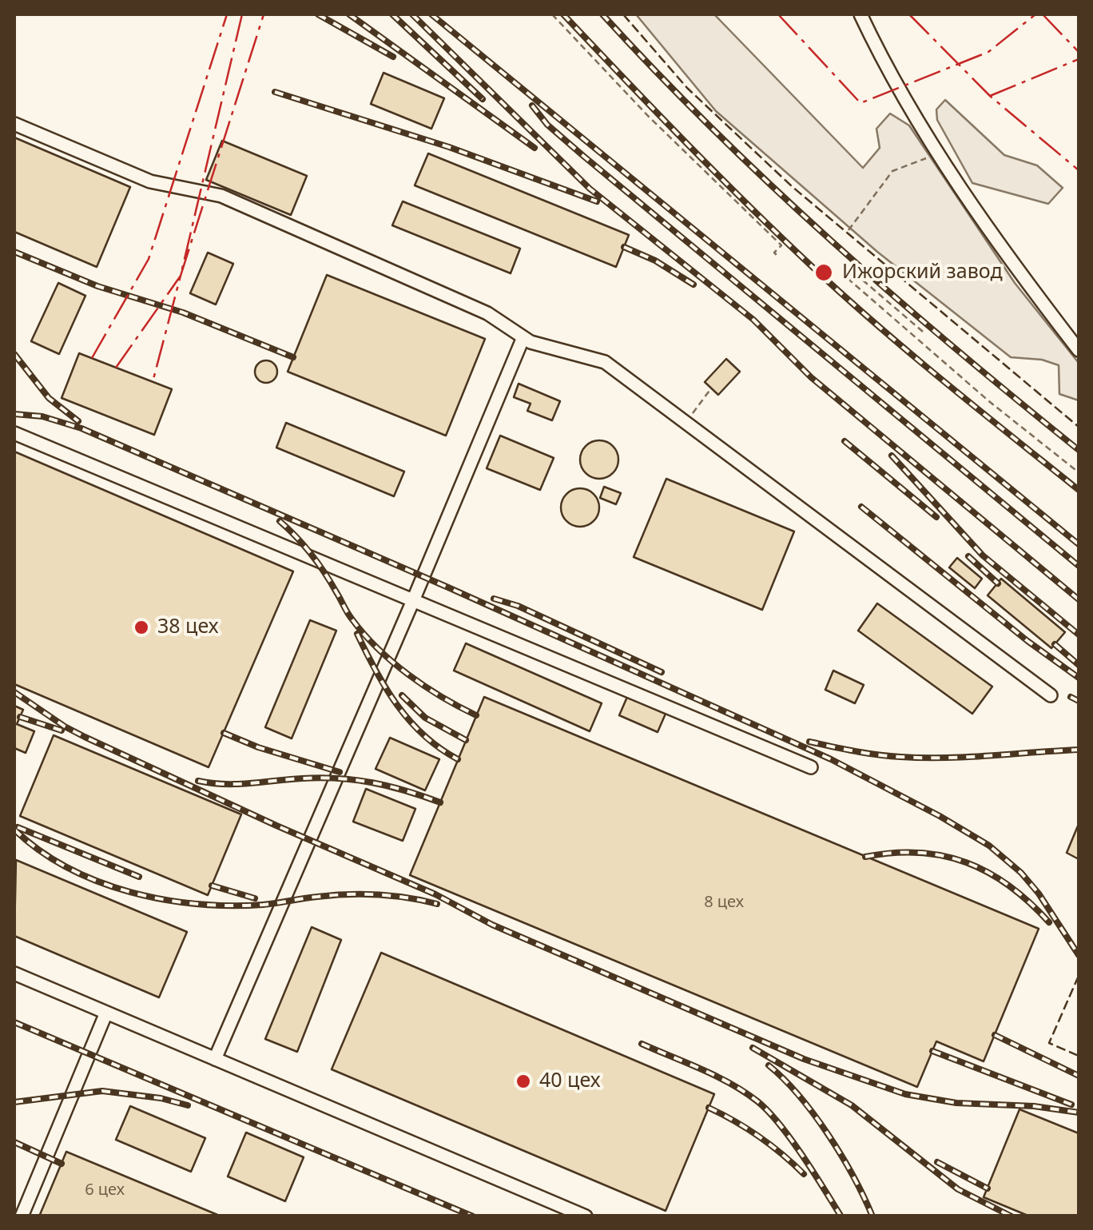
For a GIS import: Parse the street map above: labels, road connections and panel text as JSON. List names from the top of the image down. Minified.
{"places":["Ижорский завод","38 цех","40 цех"],"house_numbers":["8 цех","6 цех"]}
